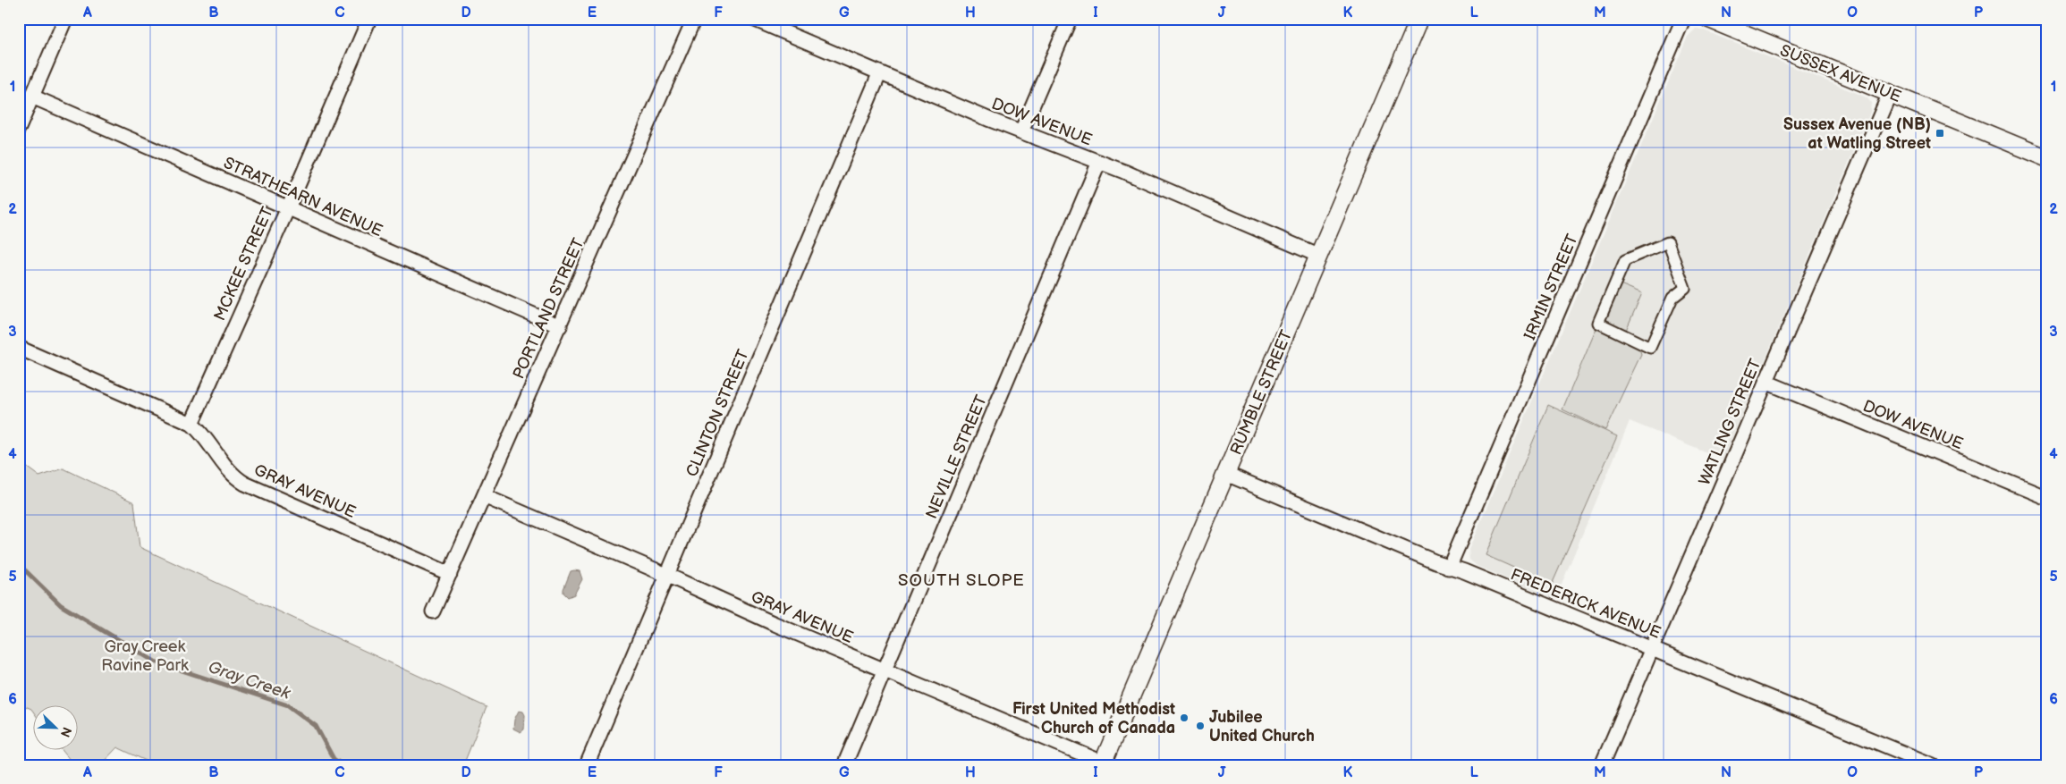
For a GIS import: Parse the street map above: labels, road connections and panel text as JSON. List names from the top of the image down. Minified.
{"streets":{"street":["SUSSEX AVENUE","DOW AVENUE","STRATHEARN AVENUE","MCKEE STREET","IRMIN STREET","PORTLAND STREET","RUMBLE STREET","CLINTON STREET","WATLING STREET","NEVILLE STREET","GRAY AVENUE","FREDERICK AVENUE"]},"crossings":[["SUSSEX AVENUE","WATLING STREET"],["DOW AVENUE","RUMBLE STREET"],["DOW AVENUE","CLINTON STREET"],["DOW AVENUE","WATLING STREET"],["DOW AVENUE","NEVILLE STREET"],["STRATHEARN AVENUE","MCKEE STREET"],["STRATHEARN AVENUE","PORTLAND STREET"],["MCKEE STREET","GRAY AVENUE"],["IRMIN STREET","FREDERICK AVENUE"],["PORTLAND STREET","GRAY AVENUE"],["RUMBLE STREET","GRAY AVENUE"],["RUMBLE STREET","FREDERICK AVENUE"],["CLINTON STREET","GRAY AVENUE"],["WATLING STREET","FREDERICK AVENUE"],["NEVILLE STREET","GRAY AVENUE"]],"districts":["SOUTH SLOPE"],"water":["Gray Creek"],"parks":["Gray Creek Ravine Park"],"places":{"transit":["Sussex Avenue (NB) at Watling Street"],"other":["First United Methodist Church of Canada","Jubilee United Church"]},"north":"bottom right","grid":{"columns":["A","B","C","D","E","F","G","H","I","J","K","L","M","N","O","P"],"rows":["1","2","3","4","5","6"]}}
